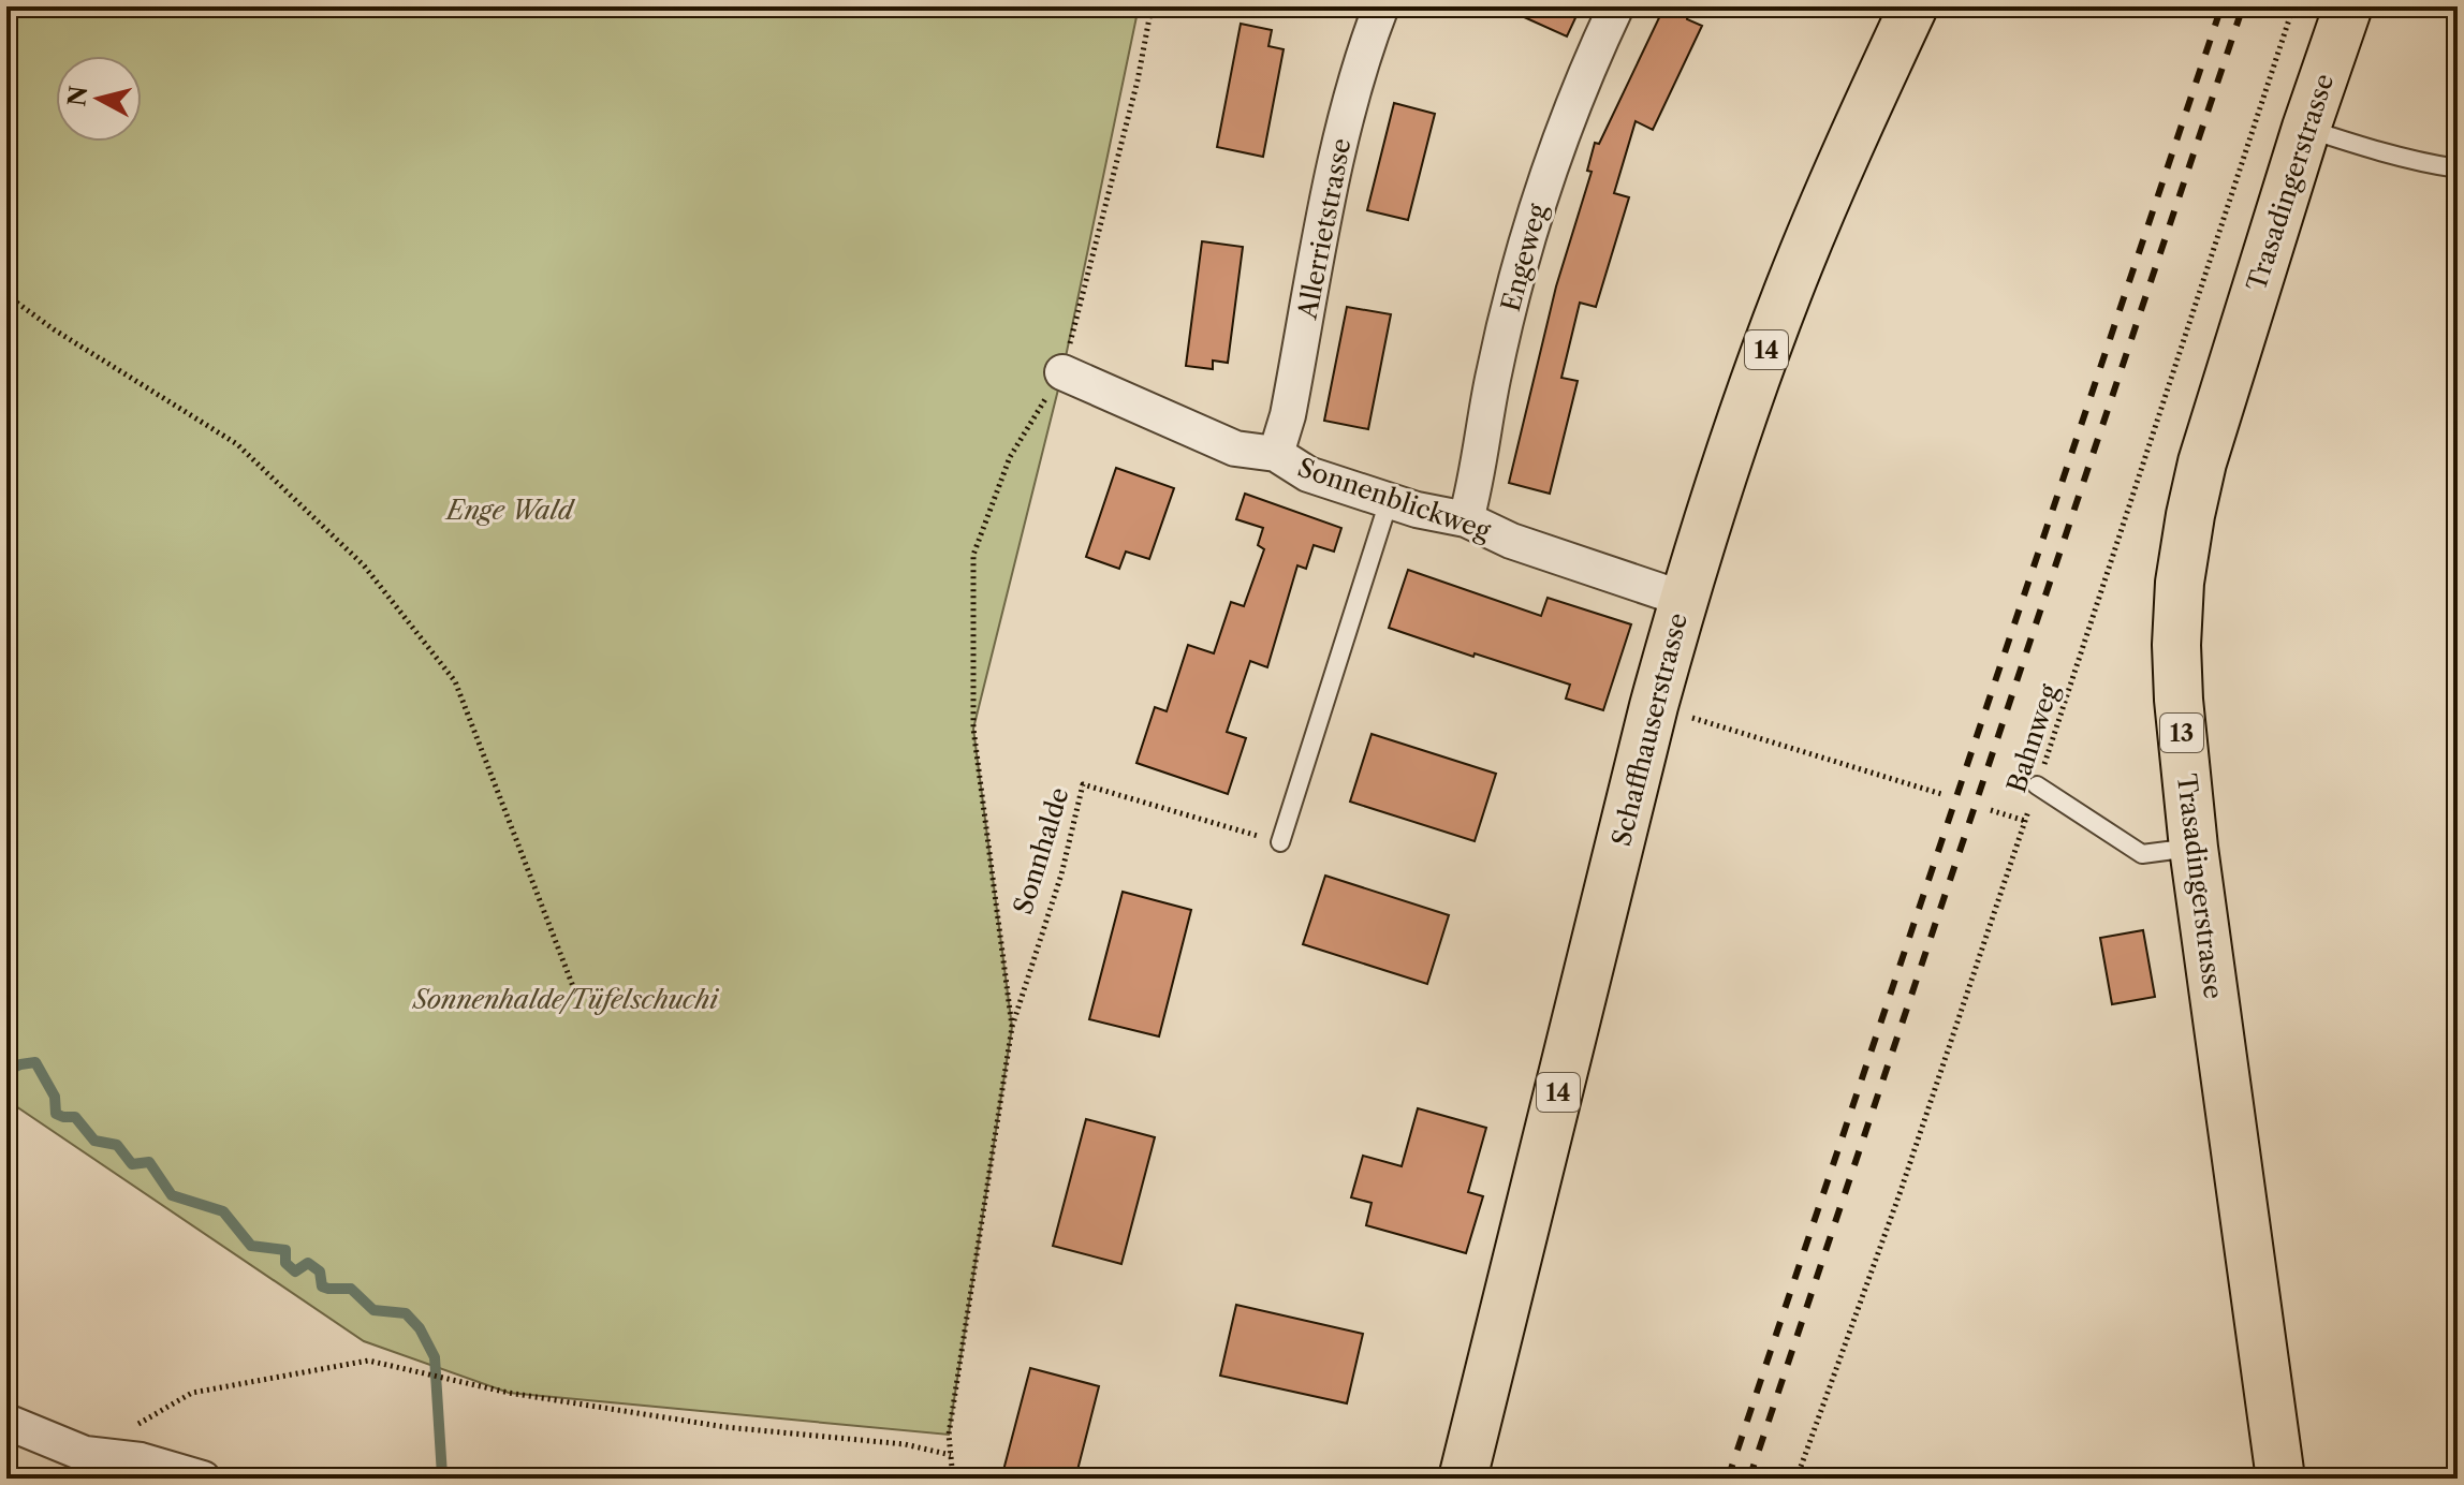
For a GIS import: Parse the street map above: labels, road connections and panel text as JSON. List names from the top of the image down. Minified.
{"streets":{"main road":["Trasadingerstrasse","14","Schaffhauserstrasse","13"],"street":["Allerrietstrasse","Engeweg","Sonnenblickweg"],"path":["Bahnweg","Sonnhalde"]},"crossings":[["Allerrietstrasse","Sonnenblickweg"],["Engeweg","Sonnenblickweg"],["Sonnenblickweg","Schaffhauserstrasse"]],"parks":["Enge Wald","Sonnenhalde/Tüfelschuchi"],"north":"left"}
